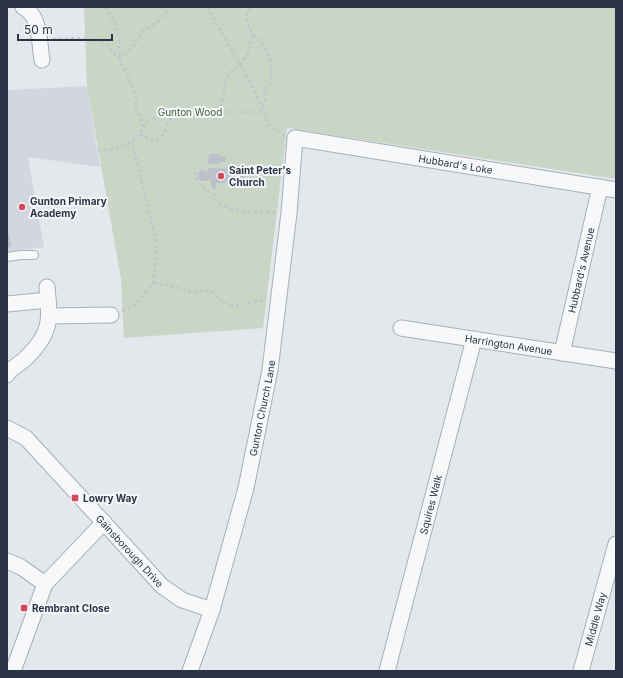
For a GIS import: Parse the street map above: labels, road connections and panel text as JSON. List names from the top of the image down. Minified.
{"streets":{"street":["Hubbard's Loke","Hubbard's Avenue","Harrington Avenue","Gunton Church Lane","Squires Walk","Gainsborough Drive","Middle Way"]},"crossings":[["Hubbard's Loke","Hubbard's Avenue"],["Hubbard's Loke","Gunton Church Lane"],["Hubbard's Avenue","Harrington Avenue"],["Harrington Avenue","Squires Walk"],["Gunton Church Lane","Gainsborough Drive"]],"parks":["Gunton Wood"],"places":{"other":["Saint Peter's Church","Gunton Primary Academy"],"transit":["Lowry Way","Rembrant Close"]},"scale_bar":"50 m"}
